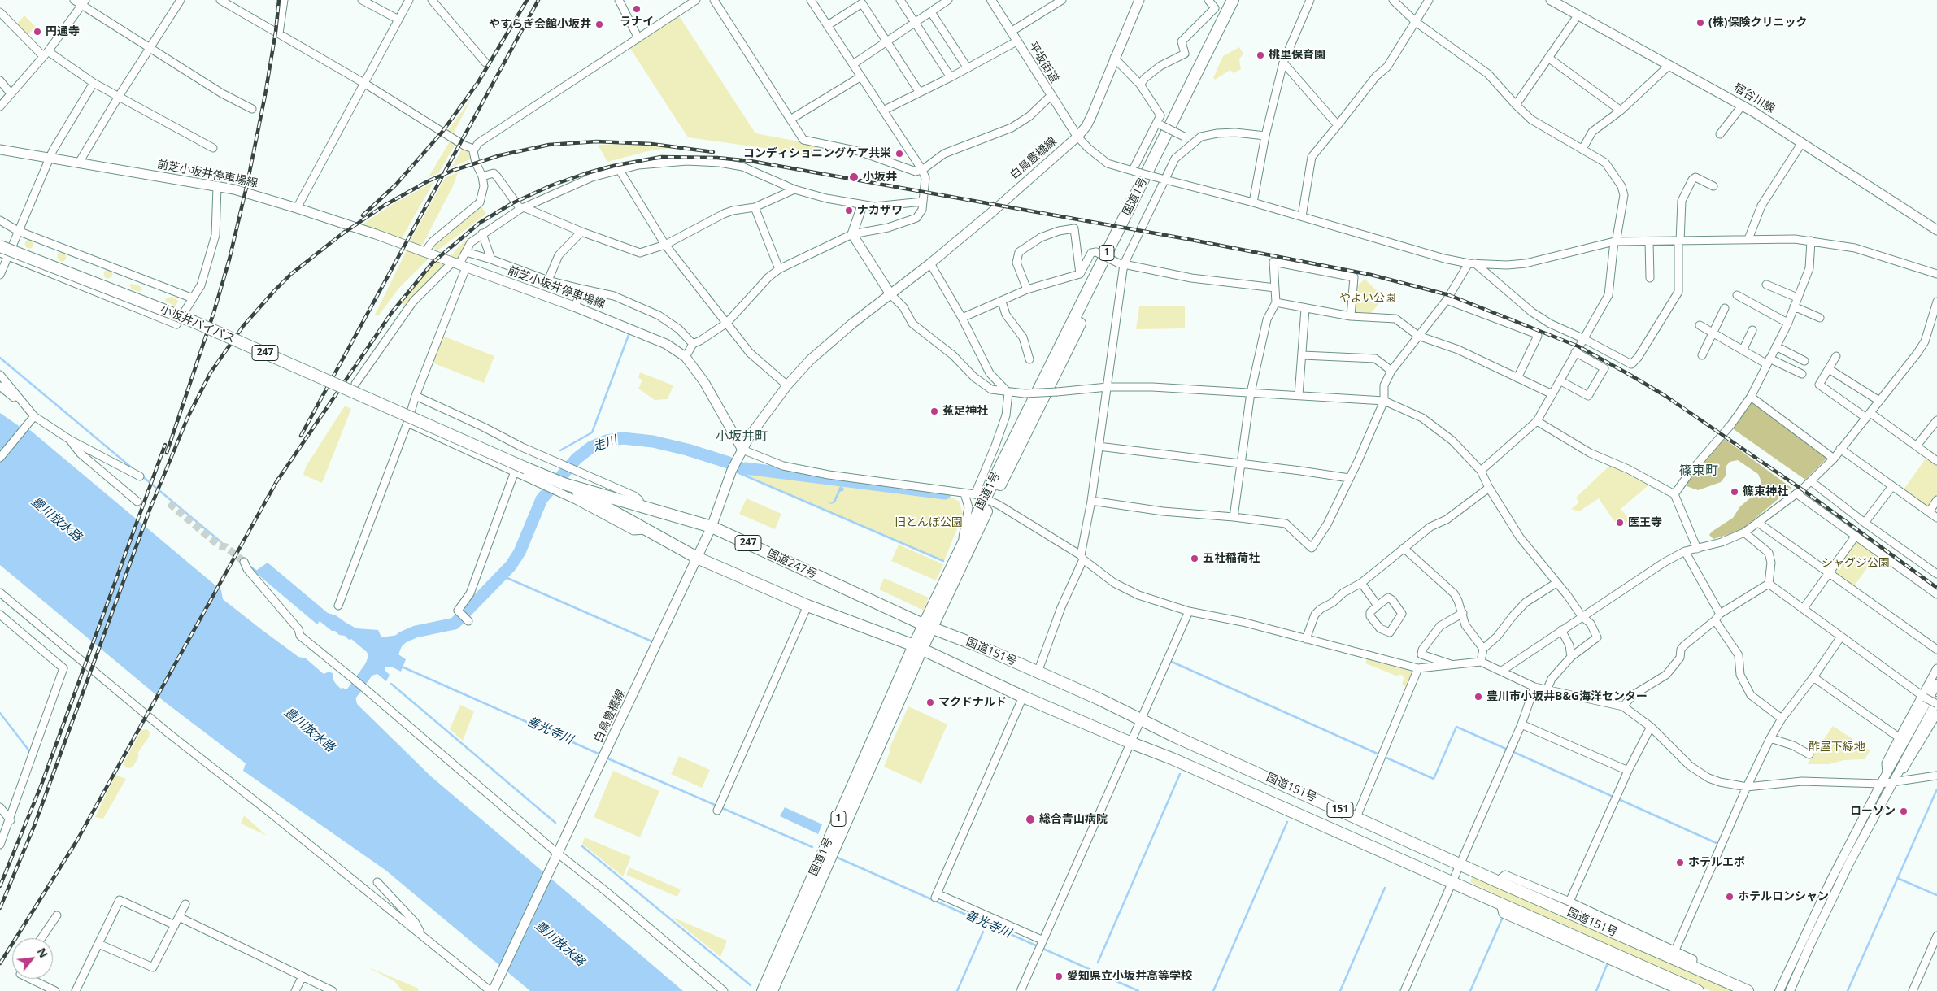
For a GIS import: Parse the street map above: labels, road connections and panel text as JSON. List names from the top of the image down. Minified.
{"streets":{"highway":["国道1号","1","小坂井バイパス","247","国道247号","国道151号","151"],"main road":["宿谷川線","白鳥豊橋線","前芝小坂井停車場線"],"street":["平坂街道"]},"crossings":[["平坂街道","白鳥豊橋線"],["白鳥豊橋線","前芝小坂井停車場線"],["白鳥豊橋線","国道247号"],["国道1号","国道247号"],["国道1号","国道151号"],["小坂井バイパス","国道247号"],["国道247号","国道151号"]],"districts":["小坂井町","篠束町"],"water":["走川","豊川放水路","善光寺川"],"parks":["やよい公園","旧とんぼ公園","シャグジ公園","酢屋下緑地"],"places":["ラナイ","(株)保険クリニック","やすらぎ会館小坂井","円通寺","桃里保育園","コンディショニングケア共栄","小坂井","ナカザワ","菟足神社","篠束神社","医王寺","五社稲荷社","豊川市小坂井B&G海洋センター","マクドナルド","ローソン","総合青山病院","ホテルエポ","ホテルロンシャン","愛知県立小坂井高等学校"],"north":"top right"}
